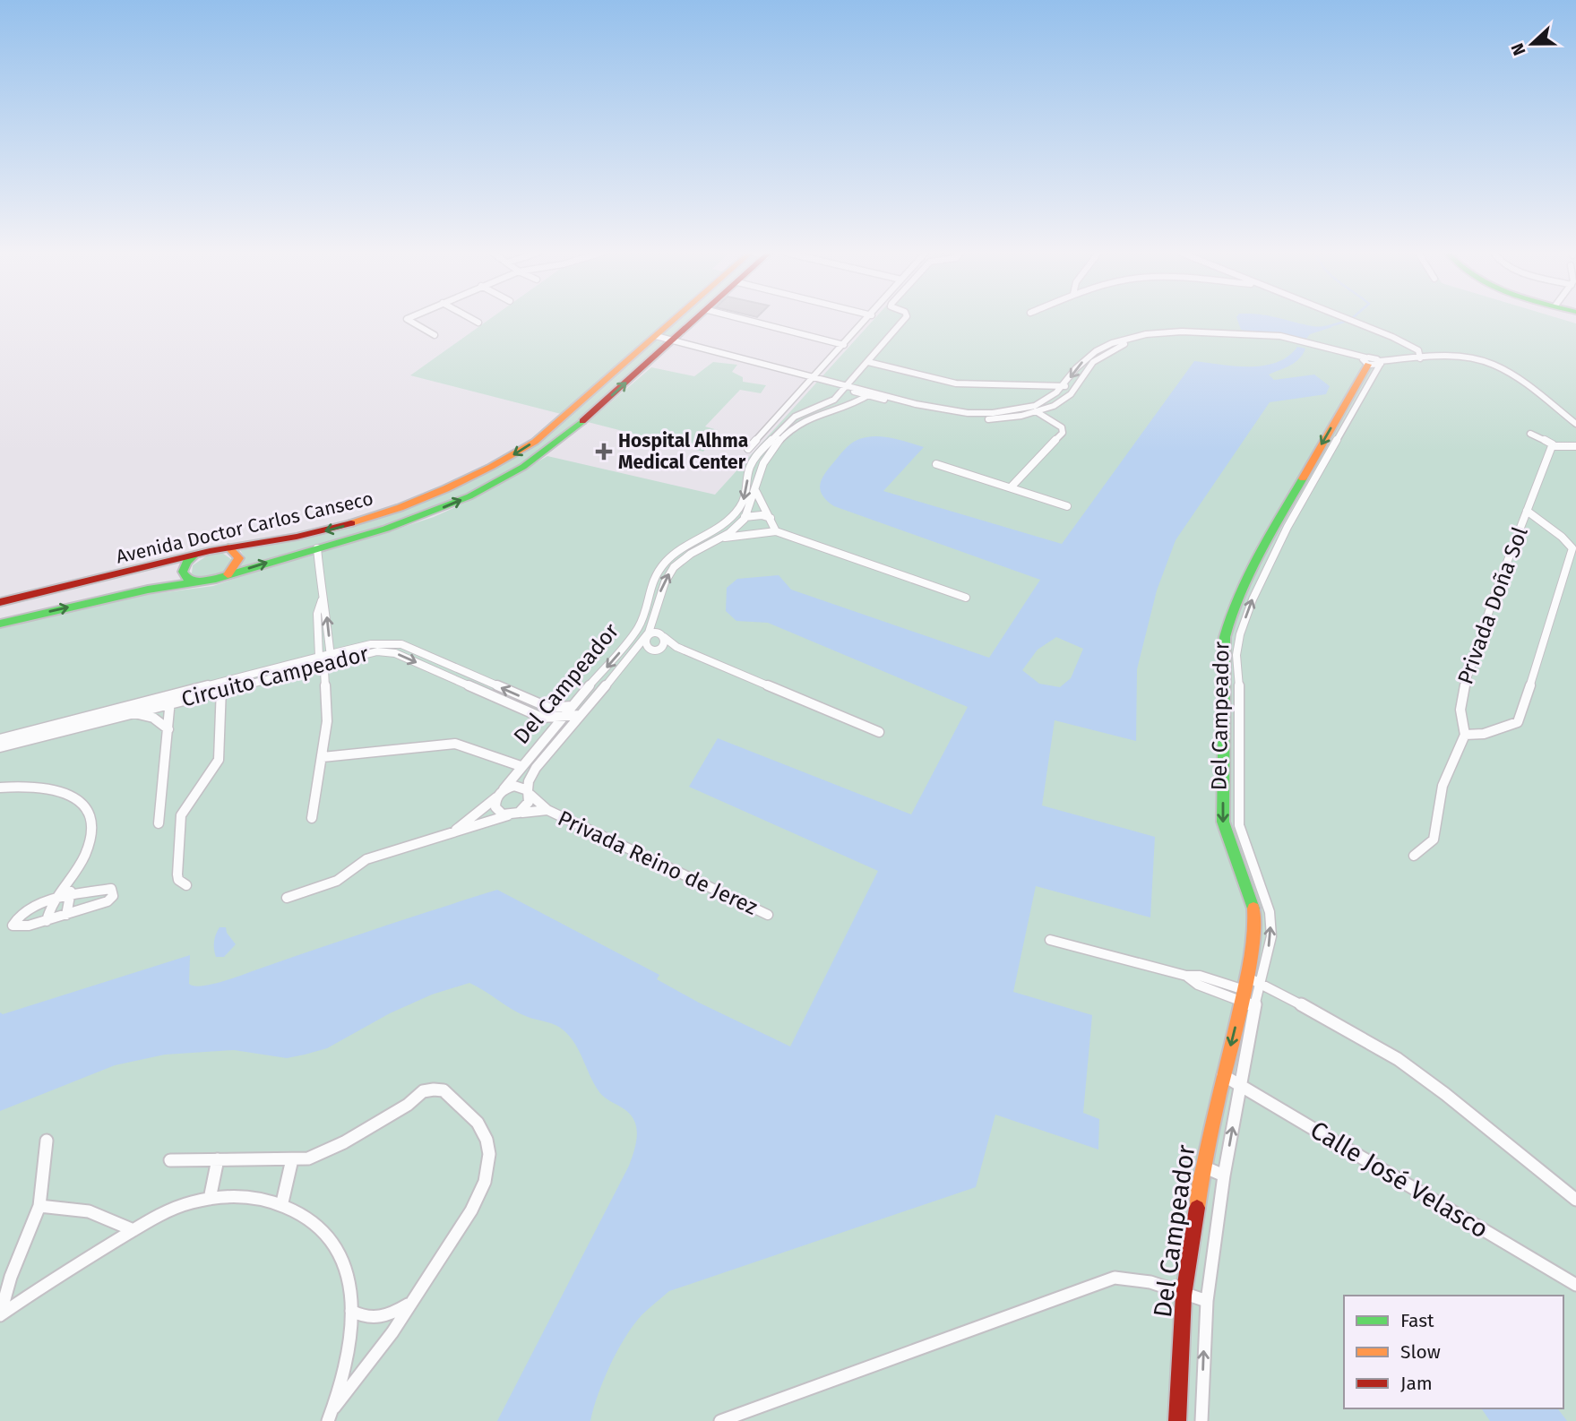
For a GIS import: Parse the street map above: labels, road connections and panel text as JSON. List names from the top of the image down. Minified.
{"streets":{"main road":["Avenida Doctor Carlos Canseco","Del Campeador"],"street":["Privada Doña Sol","Circuito Campeador","Privada Reino de Jerez","Calle José Velasco"]},"crossings":[["Circuito Campeador","Del Campeador"],["Del Campeador","Privada Reino de Jerez"],["Del Campeador","Calle José Velasco"]],"places":{"health":["Hospital Alhma Medical Center"]},"legend":["Fast","Slow","Jam"],"north":"left"}
